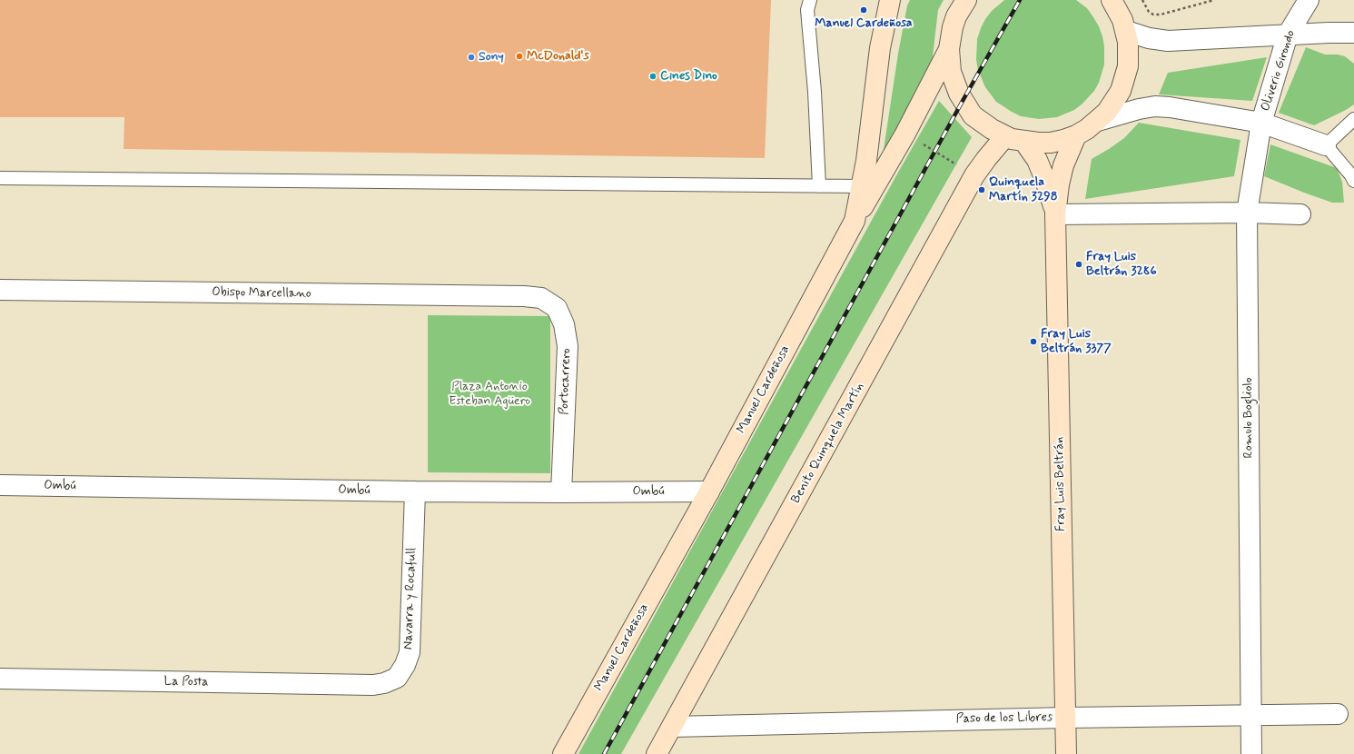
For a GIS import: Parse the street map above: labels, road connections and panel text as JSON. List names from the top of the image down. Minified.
{"streets":{"main road":["Manuel Cardeñosa","Benito Quinquela Martín","Fray Luis Beltrán"],"street":["Oliverio Girondo","Obispo Marcellano","Portocarrero","Romulo Bogliolo","Ombú","Navarra y Rocafull","La Posta","Paso de los Libres"]},"crossings":[["Oliverio Girondo","Romulo Bogliolo"],["Obispo Marcellano","Portocarrero"],["Portocarrero","Ombú"],["Manuel Cardeñosa","Ombú"],["Romulo Bogliolo","Paso de los Libres"],["Benito Quinquela Martín","Paso de los Libres"],["Fray Luis Beltrán","Paso de los Libres"],["Ombú","Navarra y Rocafull"],["Navarra y Rocafull","La Posta"]],"parks":["Plaza Antonio Esteban Agüero"],"places":["Manuel Cardeñosa","McDonald's","Sony","Cines Dino","Quinquela Martín 3298","Fray Luis Beltrán 3286","Fray Luis Beltrán 3377"]}
